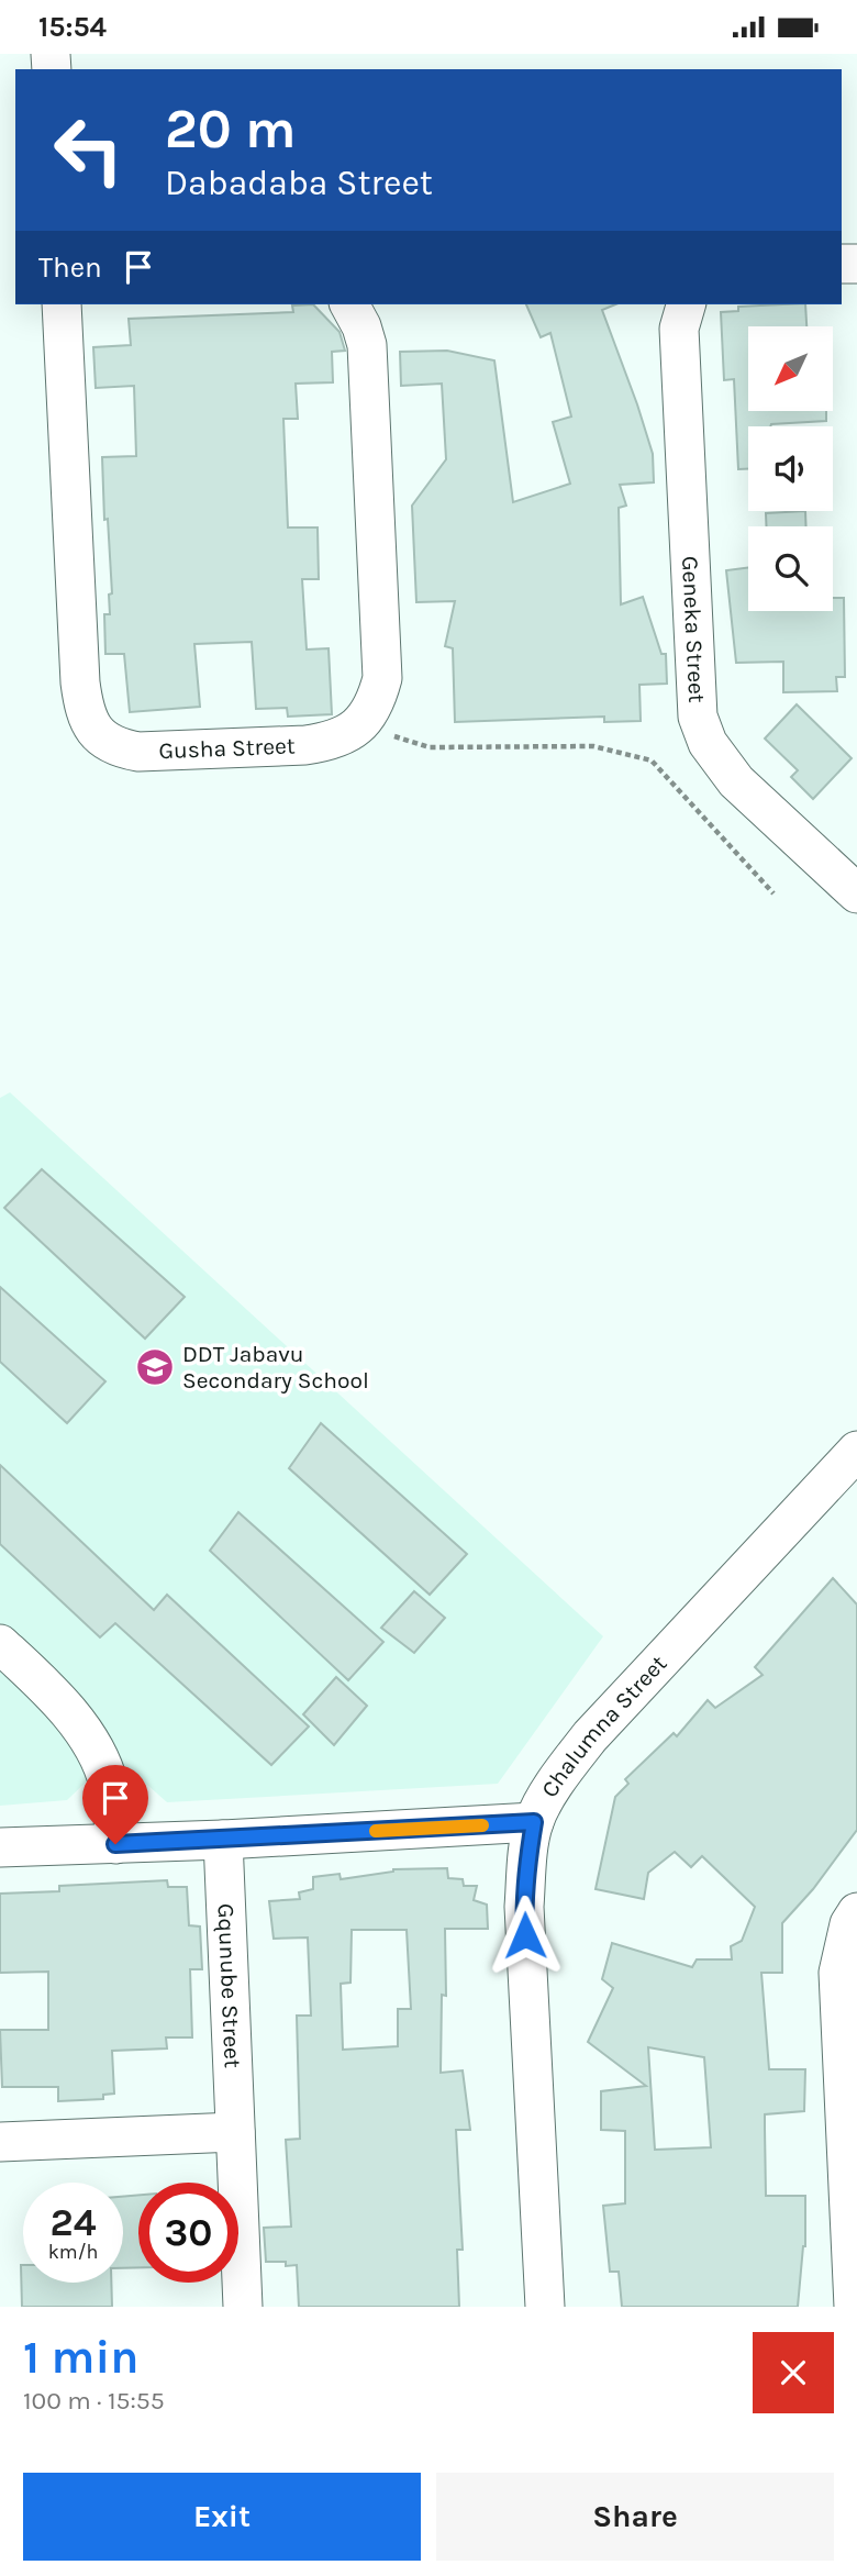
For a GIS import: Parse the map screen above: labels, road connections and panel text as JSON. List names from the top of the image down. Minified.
{"streets":{"street":["Geneka Street","Gusha Street","Chalumna Street","Gqunube Street"]},"places":{"school or university":["DDT Jabavu Secondary School"]},"north":"bottom left","page":{"status":"15:54","turn":["20 m","Dabadaba Street"],"then":"Then","speed":"24 km/h","limit":"30","heading":["1 min","100 m · 15:55"],"buttons":["Exit","Share"]}}
